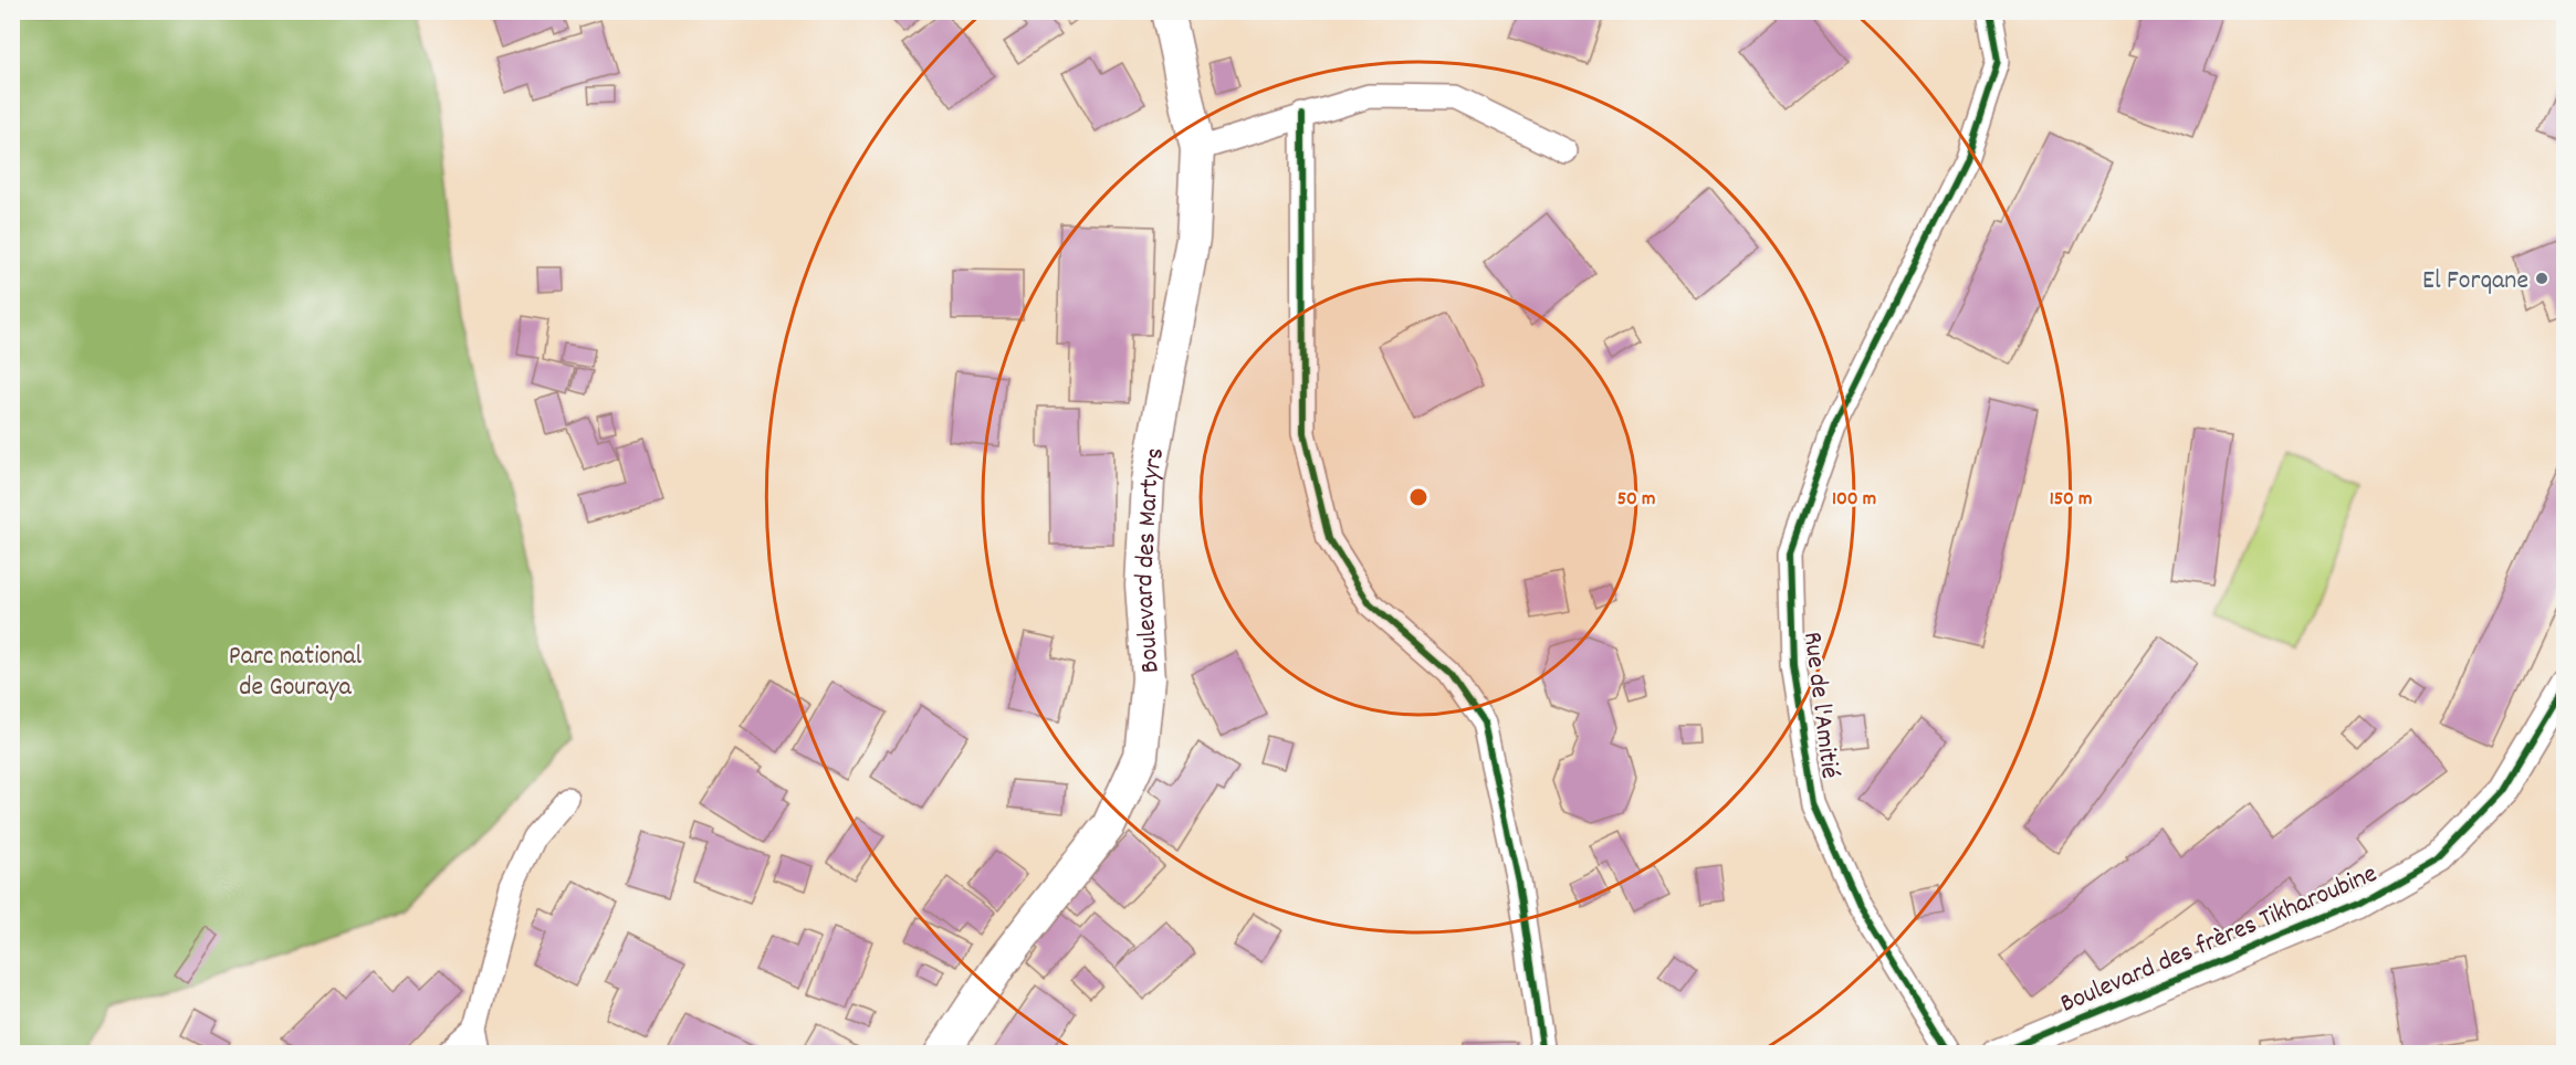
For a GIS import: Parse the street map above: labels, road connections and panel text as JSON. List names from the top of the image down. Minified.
{"streets":{"main road":["Boulevard des Martyrs"],"street":["Rue de l'Amitié","Boulevard des frères Tikharoubine"]},"parks":["Parc national de Gouraya"],"places":["El Forqane"],"rings":["50 m","100 m","150 m"]}
